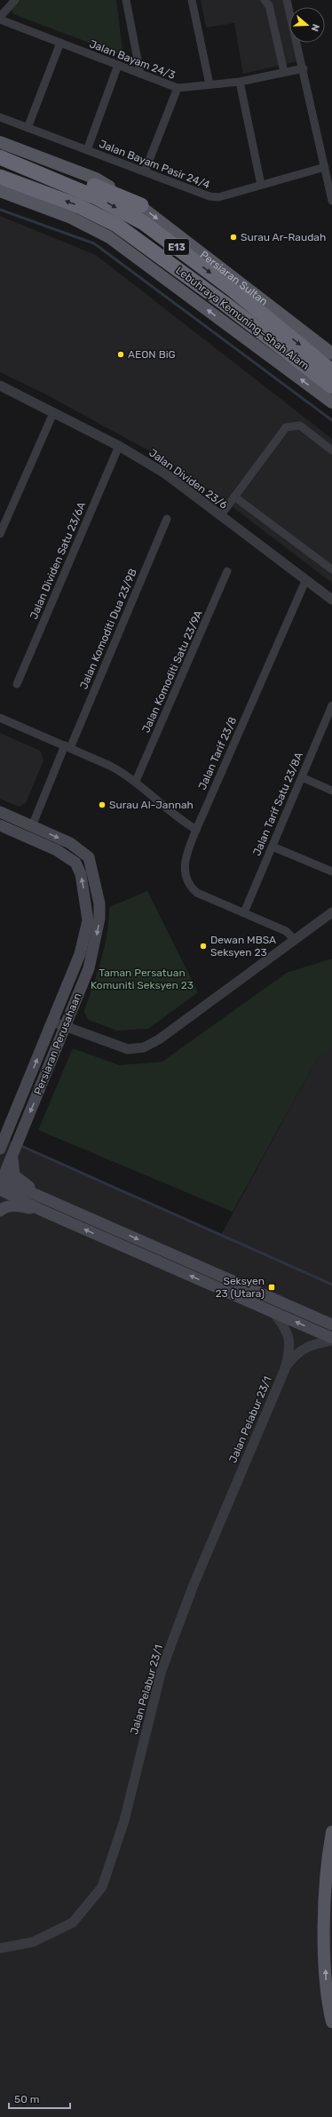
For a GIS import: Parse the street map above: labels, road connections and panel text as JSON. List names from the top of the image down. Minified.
{"streets":{"highway":["E13","Lebuhraya Kemuning–Shah Alam"],"main road":["Persiaran Sultan","Persiaran Perusahaan"],"street":["Jalan Bayam 24/3","Jalan Bayam Pasir 24/4","Jalan Dividen 23/6","Jalan Dividen Satu 23/6A","Jalan Komoditi Dua 23/9B","Jalan Komoditi Satu 23/9A","Jalan Tarif 23/8","Jalan Tarif Satu 23/8A","Jalan Pelabur 23/1"]},"crossings":[["Jalan Dividen 23/6","Jalan Dividen Satu 23/6A"],["Jalan Dividen 23/6","Jalan Tarif 23/8"],["Jalan Komoditi Dua 23/9B","Persiaran Perusahaan"],["Jalan Tarif 23/8","Jalan Tarif Satu 23/8A"]],"parks":["Taman Persatuan Komuniti Seksyen 23"],"places":{"other":["Surau Ar-Raudah","AEON BiG","Surau Al-Jannah","Dewan MBSA Seksyen 23"],"transit":["Seksyen 23 (Utara)"]},"scale_bar":"50 m","north":"right"}
